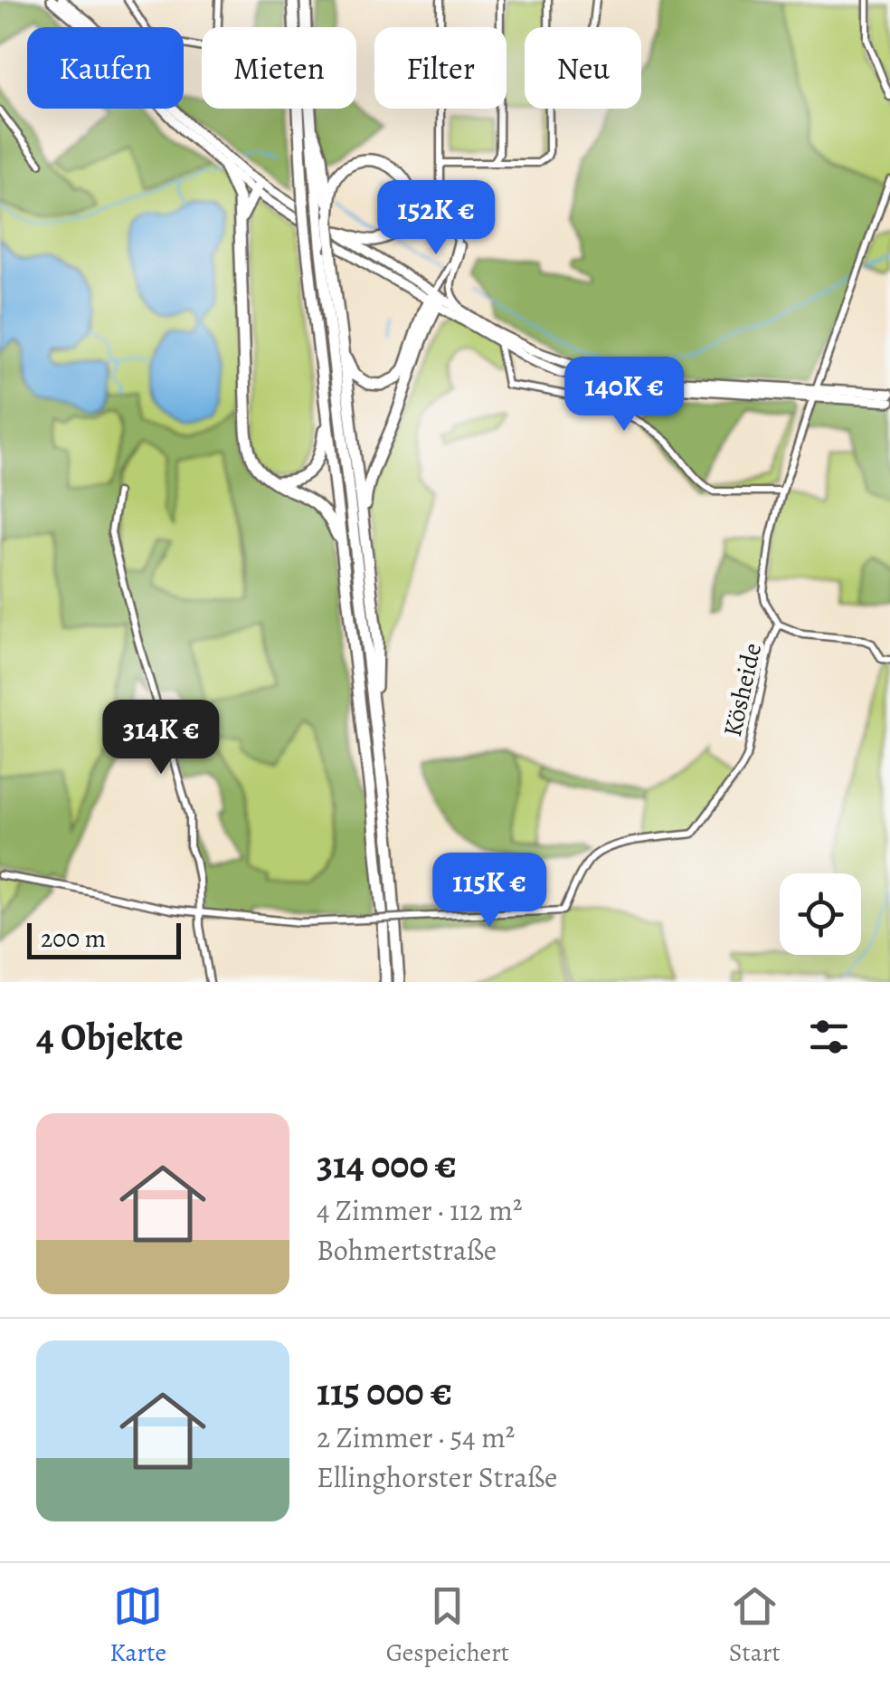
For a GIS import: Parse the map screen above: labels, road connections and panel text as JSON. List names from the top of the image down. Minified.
{"streets":{"street":["Kösheide"]},"scale_bar":"200 m","page":{"chip":["Kaufen","Mieten","Filter","Neu"],"price":["152K €","140K €","314K €","115K €"],"scale":"200 m","heading":"4 Objekte","list":[{"name":"314 000 €","note":"4 Zimmer · 112 m² · Bohmertstraße"},{"name":"115 000 €","note":"2 Zimmer · 54 m² · Ellinghorster Straße"}],"tabs":["Karte","Gespeichert","Start"]}}
